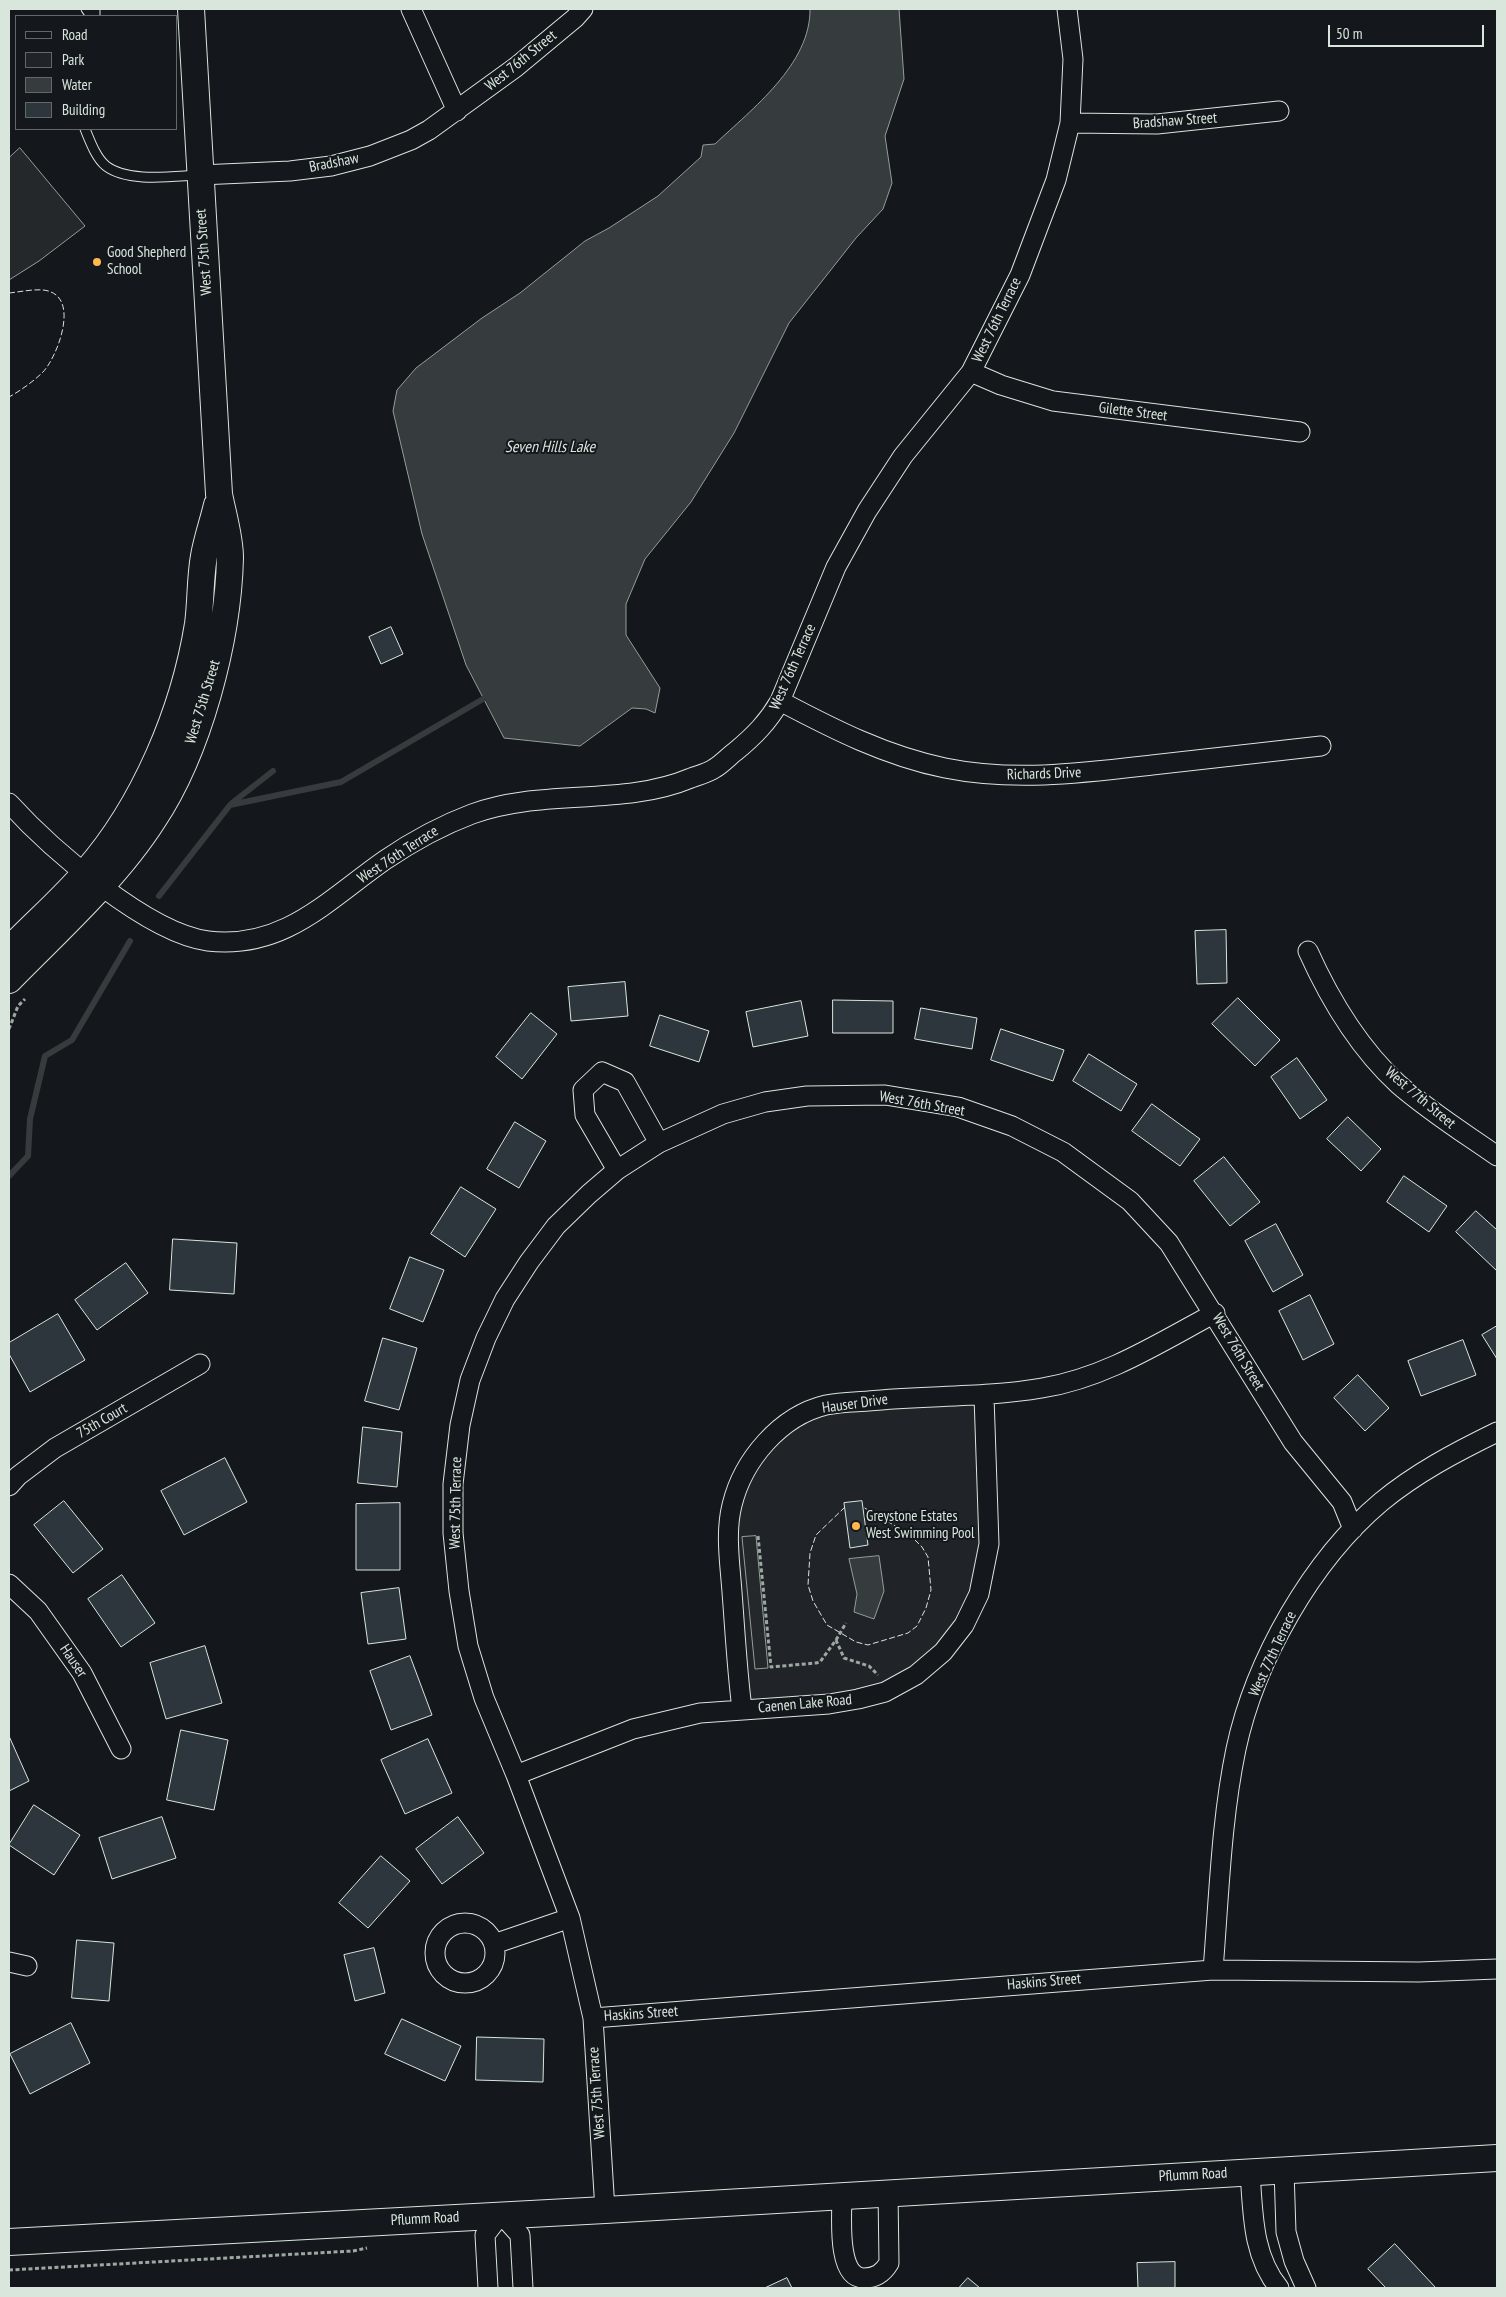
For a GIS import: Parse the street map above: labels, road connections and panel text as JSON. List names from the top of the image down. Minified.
{"streets":{"main road":["West 75th Street","Pflumm Road"],"street":["West 76th Street","Bradshaw Street","Bradshaw","West 76th Terrace","Gilette Street","Richards Drive","West 77th Street","Hauser Drive","75th Court","West 75th Terrace","West 77th Terrace","Hauser","Caenen Lake Road","Haskins Street"]},"crossings":[["West 76th Street","Bradshaw"],["West 76th Street","Hauser Drive"],["West 76th Street","West 75th Terrace"],["West 76th Street","West 77th Terrace"],["Bradshaw Street","West 76th Terrace"],["Bradshaw","West 75th Street"],["West 75th Street","West 76th Terrace"],["West 76th Terrace","Gilette Street"],["West 76th Terrace","Richards Drive"],["Hauser Drive","Caenen Lake Road"],["West 75th Terrace","Caenen Lake Road"],["West 75th Terrace","Haskins Street"],["West 75th Terrace","Pflumm Road"],["West 77th Terrace","Haskins Street"]],"water":["Seven Hills Lake"],"places":["Good Shepherd School","Greystone Estates West Swimming Pool"],"legend":["Road","Park","Water","Building"],"scale_bar":"50 m"}
